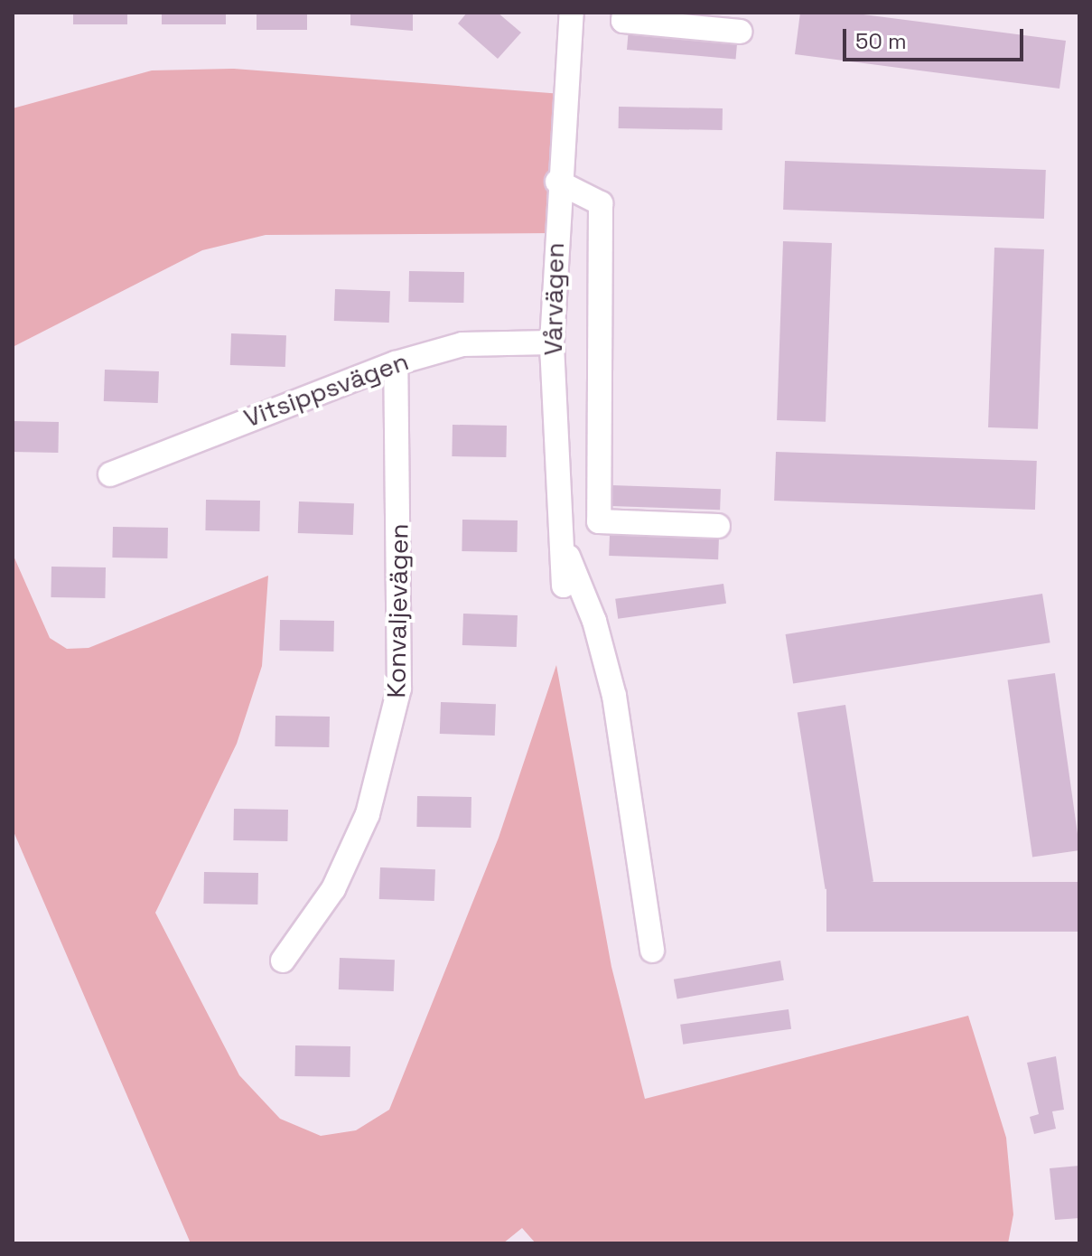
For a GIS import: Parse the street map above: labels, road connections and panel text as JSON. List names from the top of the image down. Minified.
{"streets":{"street":["Vårvägen","Vitsippsvägen","Konvaljevägen"]},"crossings":[["Vårvägen","Vitsippsvägen"],["Vitsippsvägen","Konvaljevägen"]],"scale_bar":"50 m"}
